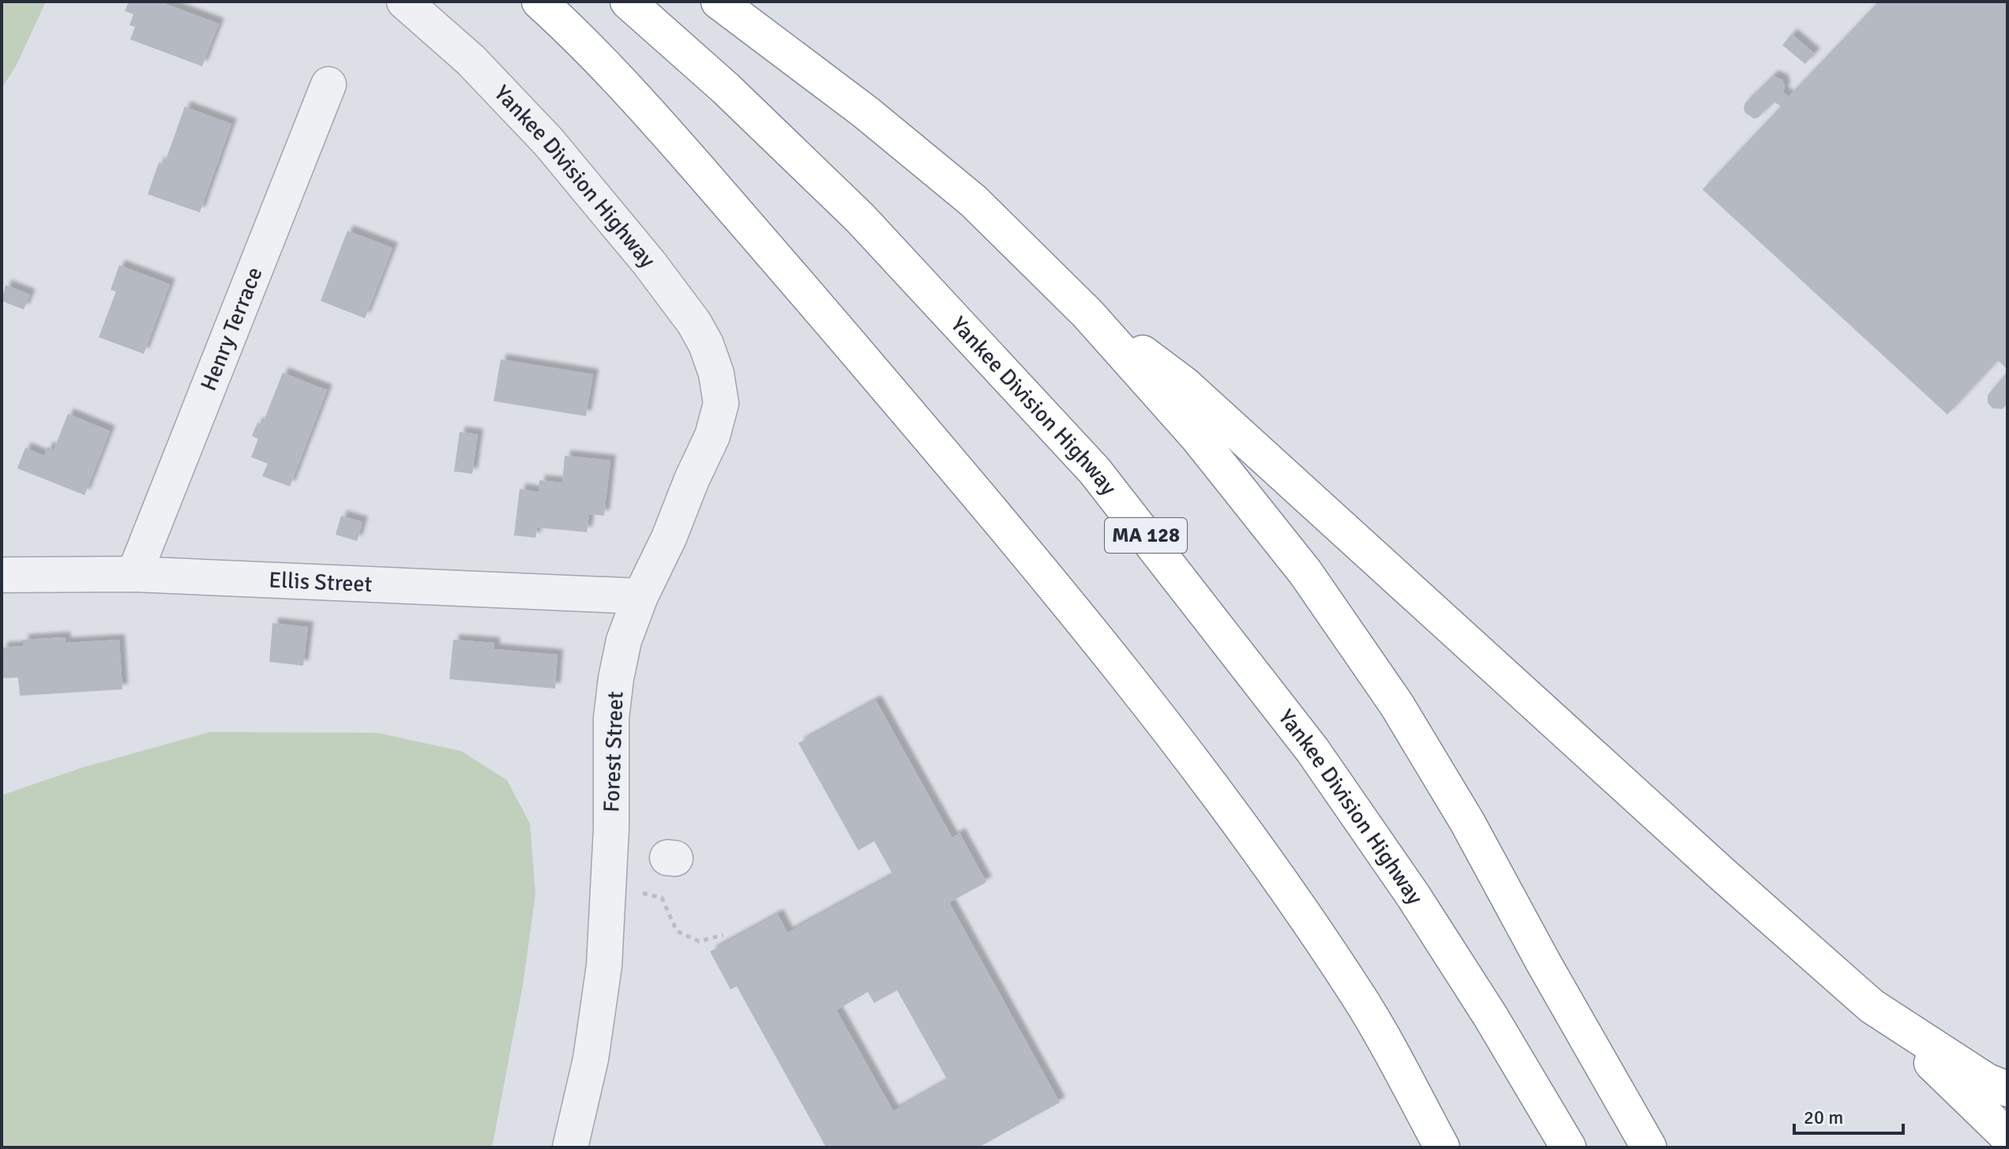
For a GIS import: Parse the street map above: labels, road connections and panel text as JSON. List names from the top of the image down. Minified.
{"streets":{"highway":["Yankee Division Highway","MA 128"],"street":["Henry Terrace","Ellis Street","Forest Street"]},"crossings":[["Yankee Division Highway","Forest Street"],["Henry Terrace","Ellis Street"],["Ellis Street","Forest Street"]],"scale_bar":"20 m"}
